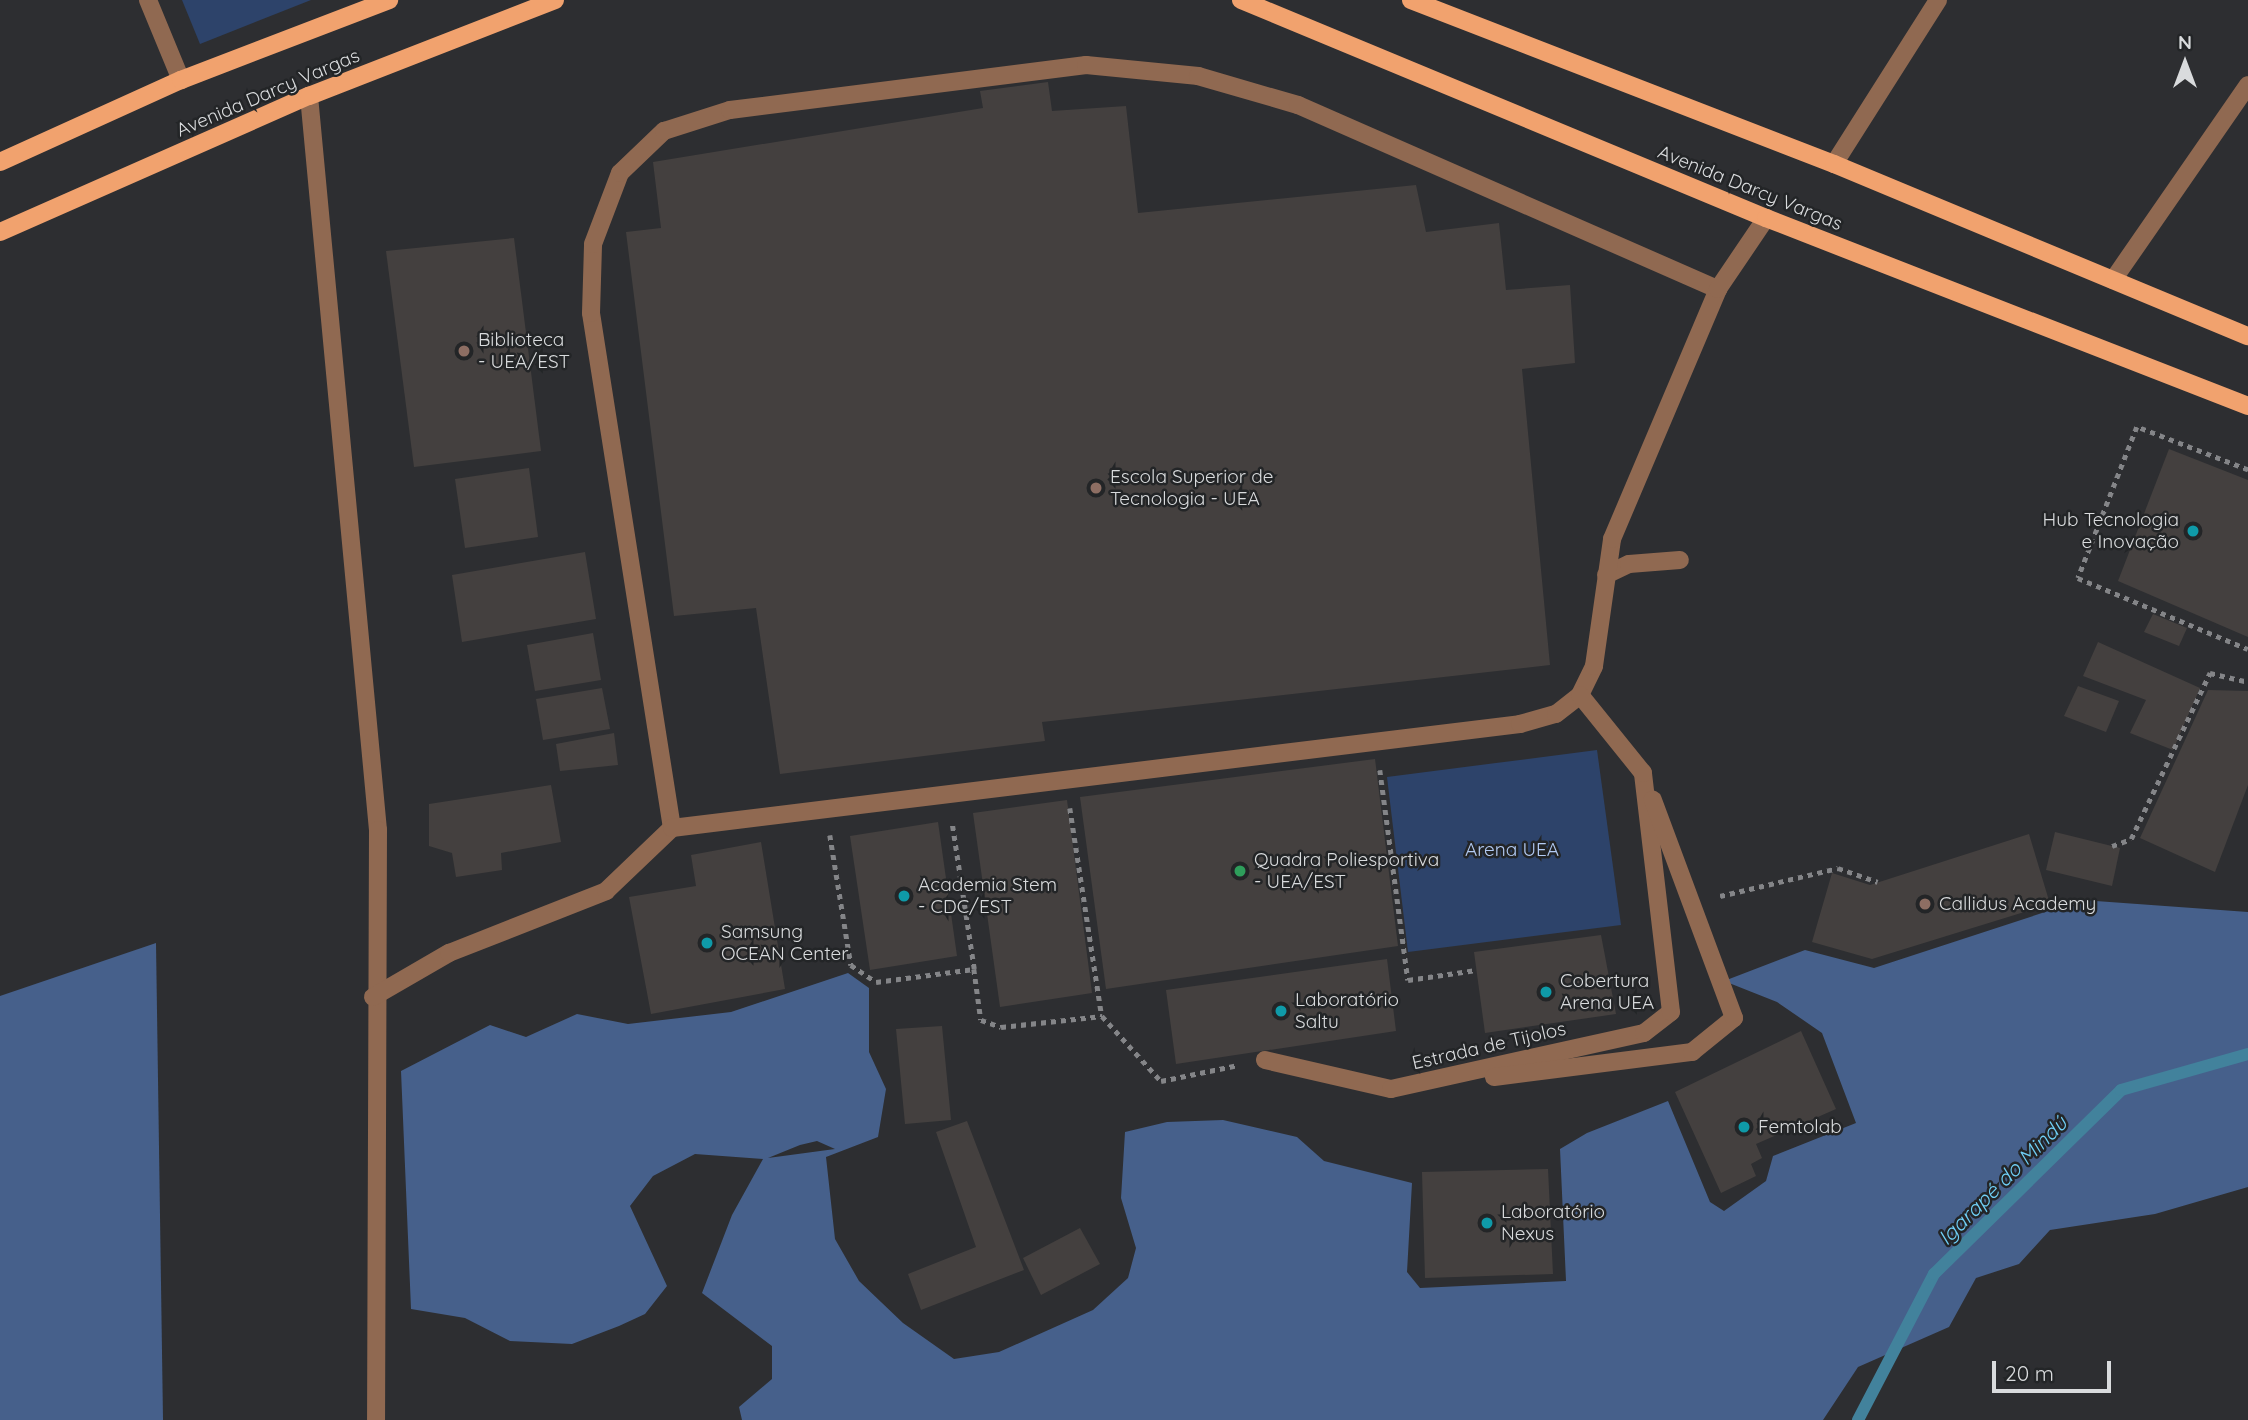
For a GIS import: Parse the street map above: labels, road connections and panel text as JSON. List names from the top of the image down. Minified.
{"streets":{"main road":["Avenida Darcy Vargas"],"street":["Estrada de Tijolos"]},"water":["Igarapé do Mindú"],"parks":["Arena UEA"],"places":["Biblioteca - UEA/EST","Escola Superior de Tecnologia - UEA","Hub Tecnologia e Inovação","Quadra Poliesportiva - UEA/EST","Academia Stem - CDC/EST","Callidus Academy","Samsung OCEAN Center","Cobertura Arena UEA","Laboratório Saltu","Femtolab","Laboratório Nexus"],"scale_bar":"20 m","north":"top"}
